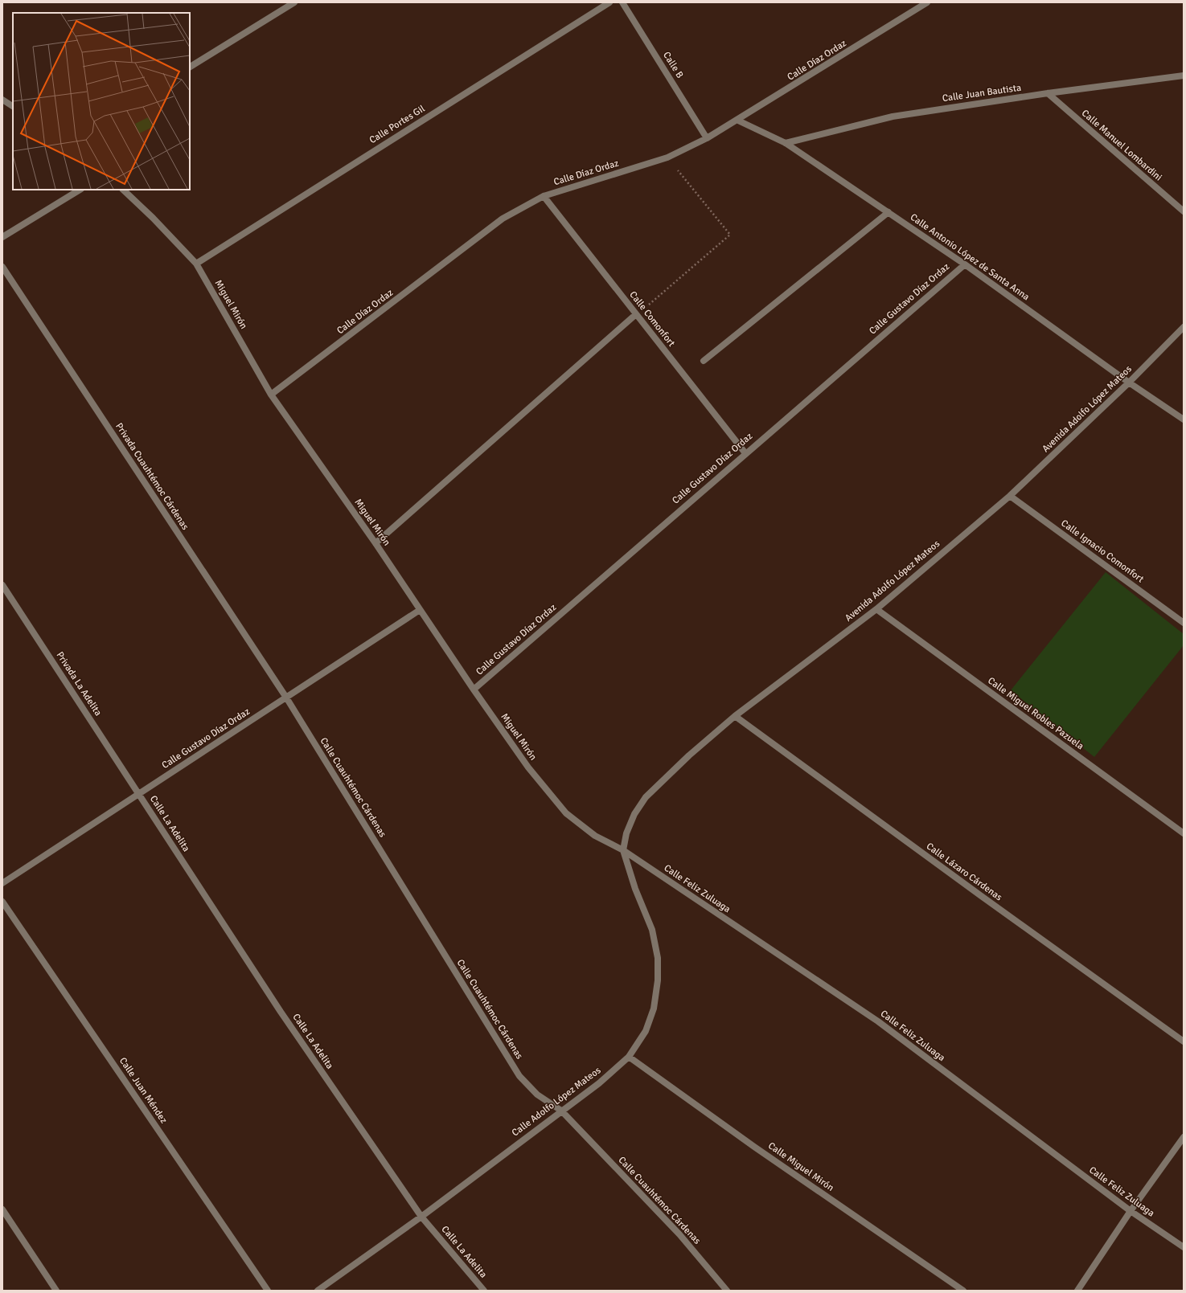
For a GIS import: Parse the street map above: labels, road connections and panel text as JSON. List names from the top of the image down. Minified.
{"streets":{"street":["Calle Díaz Ordaz","Calle B","Calle Juan Bautista","Calle Portes Gil","Calle Manuel Lombardini","Calle Antonio López de Santa Anna","Calle Gustavo Díaz Ordaz","Miguel Mirón","Calle Comonfort","Avenida Adolfo López Mateos","Privada Cuauhtémoc Cárdenas","Calle Ignacio Comonfort","Privada La Adelita","Calle Miguel Robles Pazuela","Calle Cuauhtémoc Cárdenas","Calle La Adelita","Calle Lázaro Cárdenas","Calle Feliz Zuluaga","Calle Juan Méndez","Calle Adolfo López Mateos","Calle Miguel Mirón"]},"crossings":[["Calle Díaz Ordaz","Calle B"],["Calle Díaz Ordaz","Calle Antonio López de Santa Anna"],["Calle Díaz Ordaz","Miguel Mirón"],["Calle Díaz Ordaz","Calle Comonfort"],["Calle Juan Bautista","Calle Manuel Lombardini"],["Calle Juan Bautista","Calle Antonio López de Santa Anna"],["Calle Portes Gil","Miguel Mirón"],["Calle Antonio López de Santa Anna","Calle Gustavo Díaz Ordaz"],["Calle Antonio López de Santa Anna","Avenida Adolfo López Mateos"],["Calle Gustavo Díaz Ordaz","Miguel Mirón"],["Calle Gustavo Díaz Ordaz","Calle Comonfort"],["Calle Gustavo Díaz Ordaz","Privada Cuauhtémoc Cárdenas"],["Calle Gustavo Díaz Ordaz","Privada La Adelita"],["Calle Gustavo Díaz Ordaz","Calle Cuauhtémoc Cárdenas"],["Calle Gustavo Díaz Ordaz","Calle La Adelita"],["Miguel Mirón","Avenida Adolfo López Mateos"],["Miguel Mirón","Calle Feliz Zuluaga"],["Miguel Mirón","Calle Adolfo López Mateos"],["Avenida Adolfo López Mateos","Calle Ignacio Comonfort"],["Avenida Adolfo López Mateos","Calle Miguel Robles Pazuela"],["Avenida Adolfo López Mateos","Calle Lázaro Cárdenas"],["Avenida Adolfo López Mateos","Calle Feliz Zuluaga"],["Avenida Adolfo López Mateos","Calle Adolfo López Mateos"],["Privada Cuauhtémoc Cárdenas","Calle Cuauhtémoc Cárdenas"],["Privada La Adelita","Calle La Adelita"],["Calle Cuauhtémoc Cárdenas","Calle Adolfo López Mateos"],["Calle La Adelita","Calle Adolfo López Mateos"],["Calle Feliz Zuluaga","Calle Adolfo López Mateos"],["Calle Adolfo López Mateos","Calle Miguel Mirón"]]}
